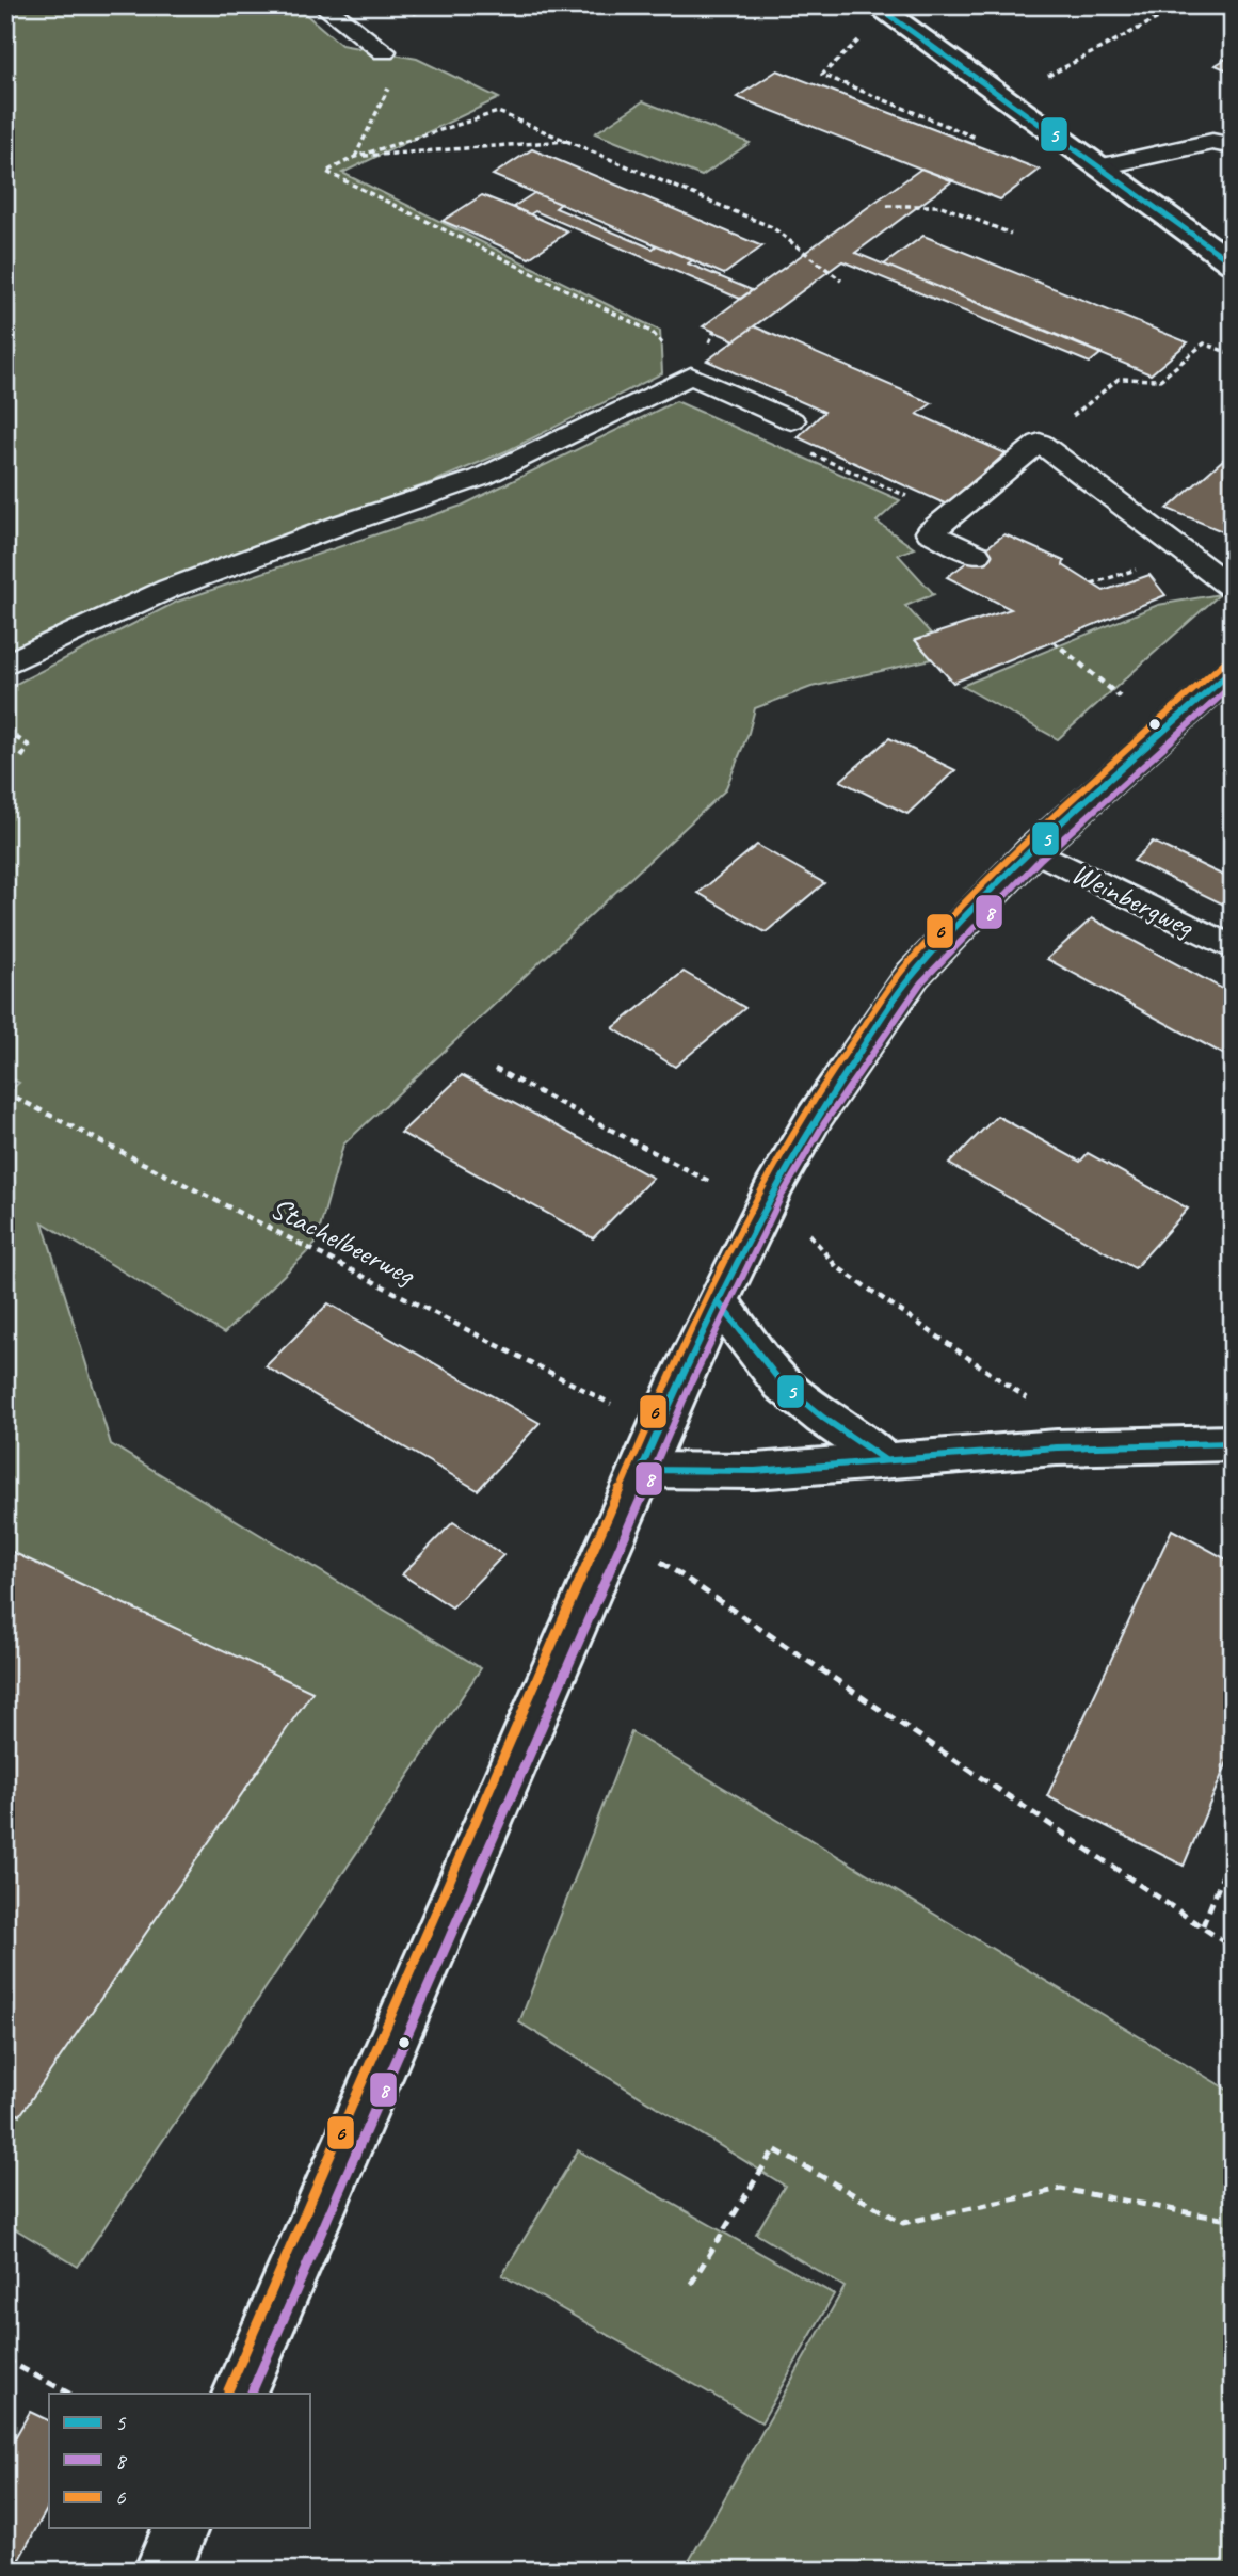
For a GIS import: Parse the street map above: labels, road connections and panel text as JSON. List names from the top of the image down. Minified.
{"streets":{"street":["Weinbergweg"],"path":["Stachelbeerweg"]},"crossings":[["Weinbergweg","Stachelbeerweg"]],"lines":["transit line 5","transit line 6","transit line 8"],"legend":["5","8","6"]}
